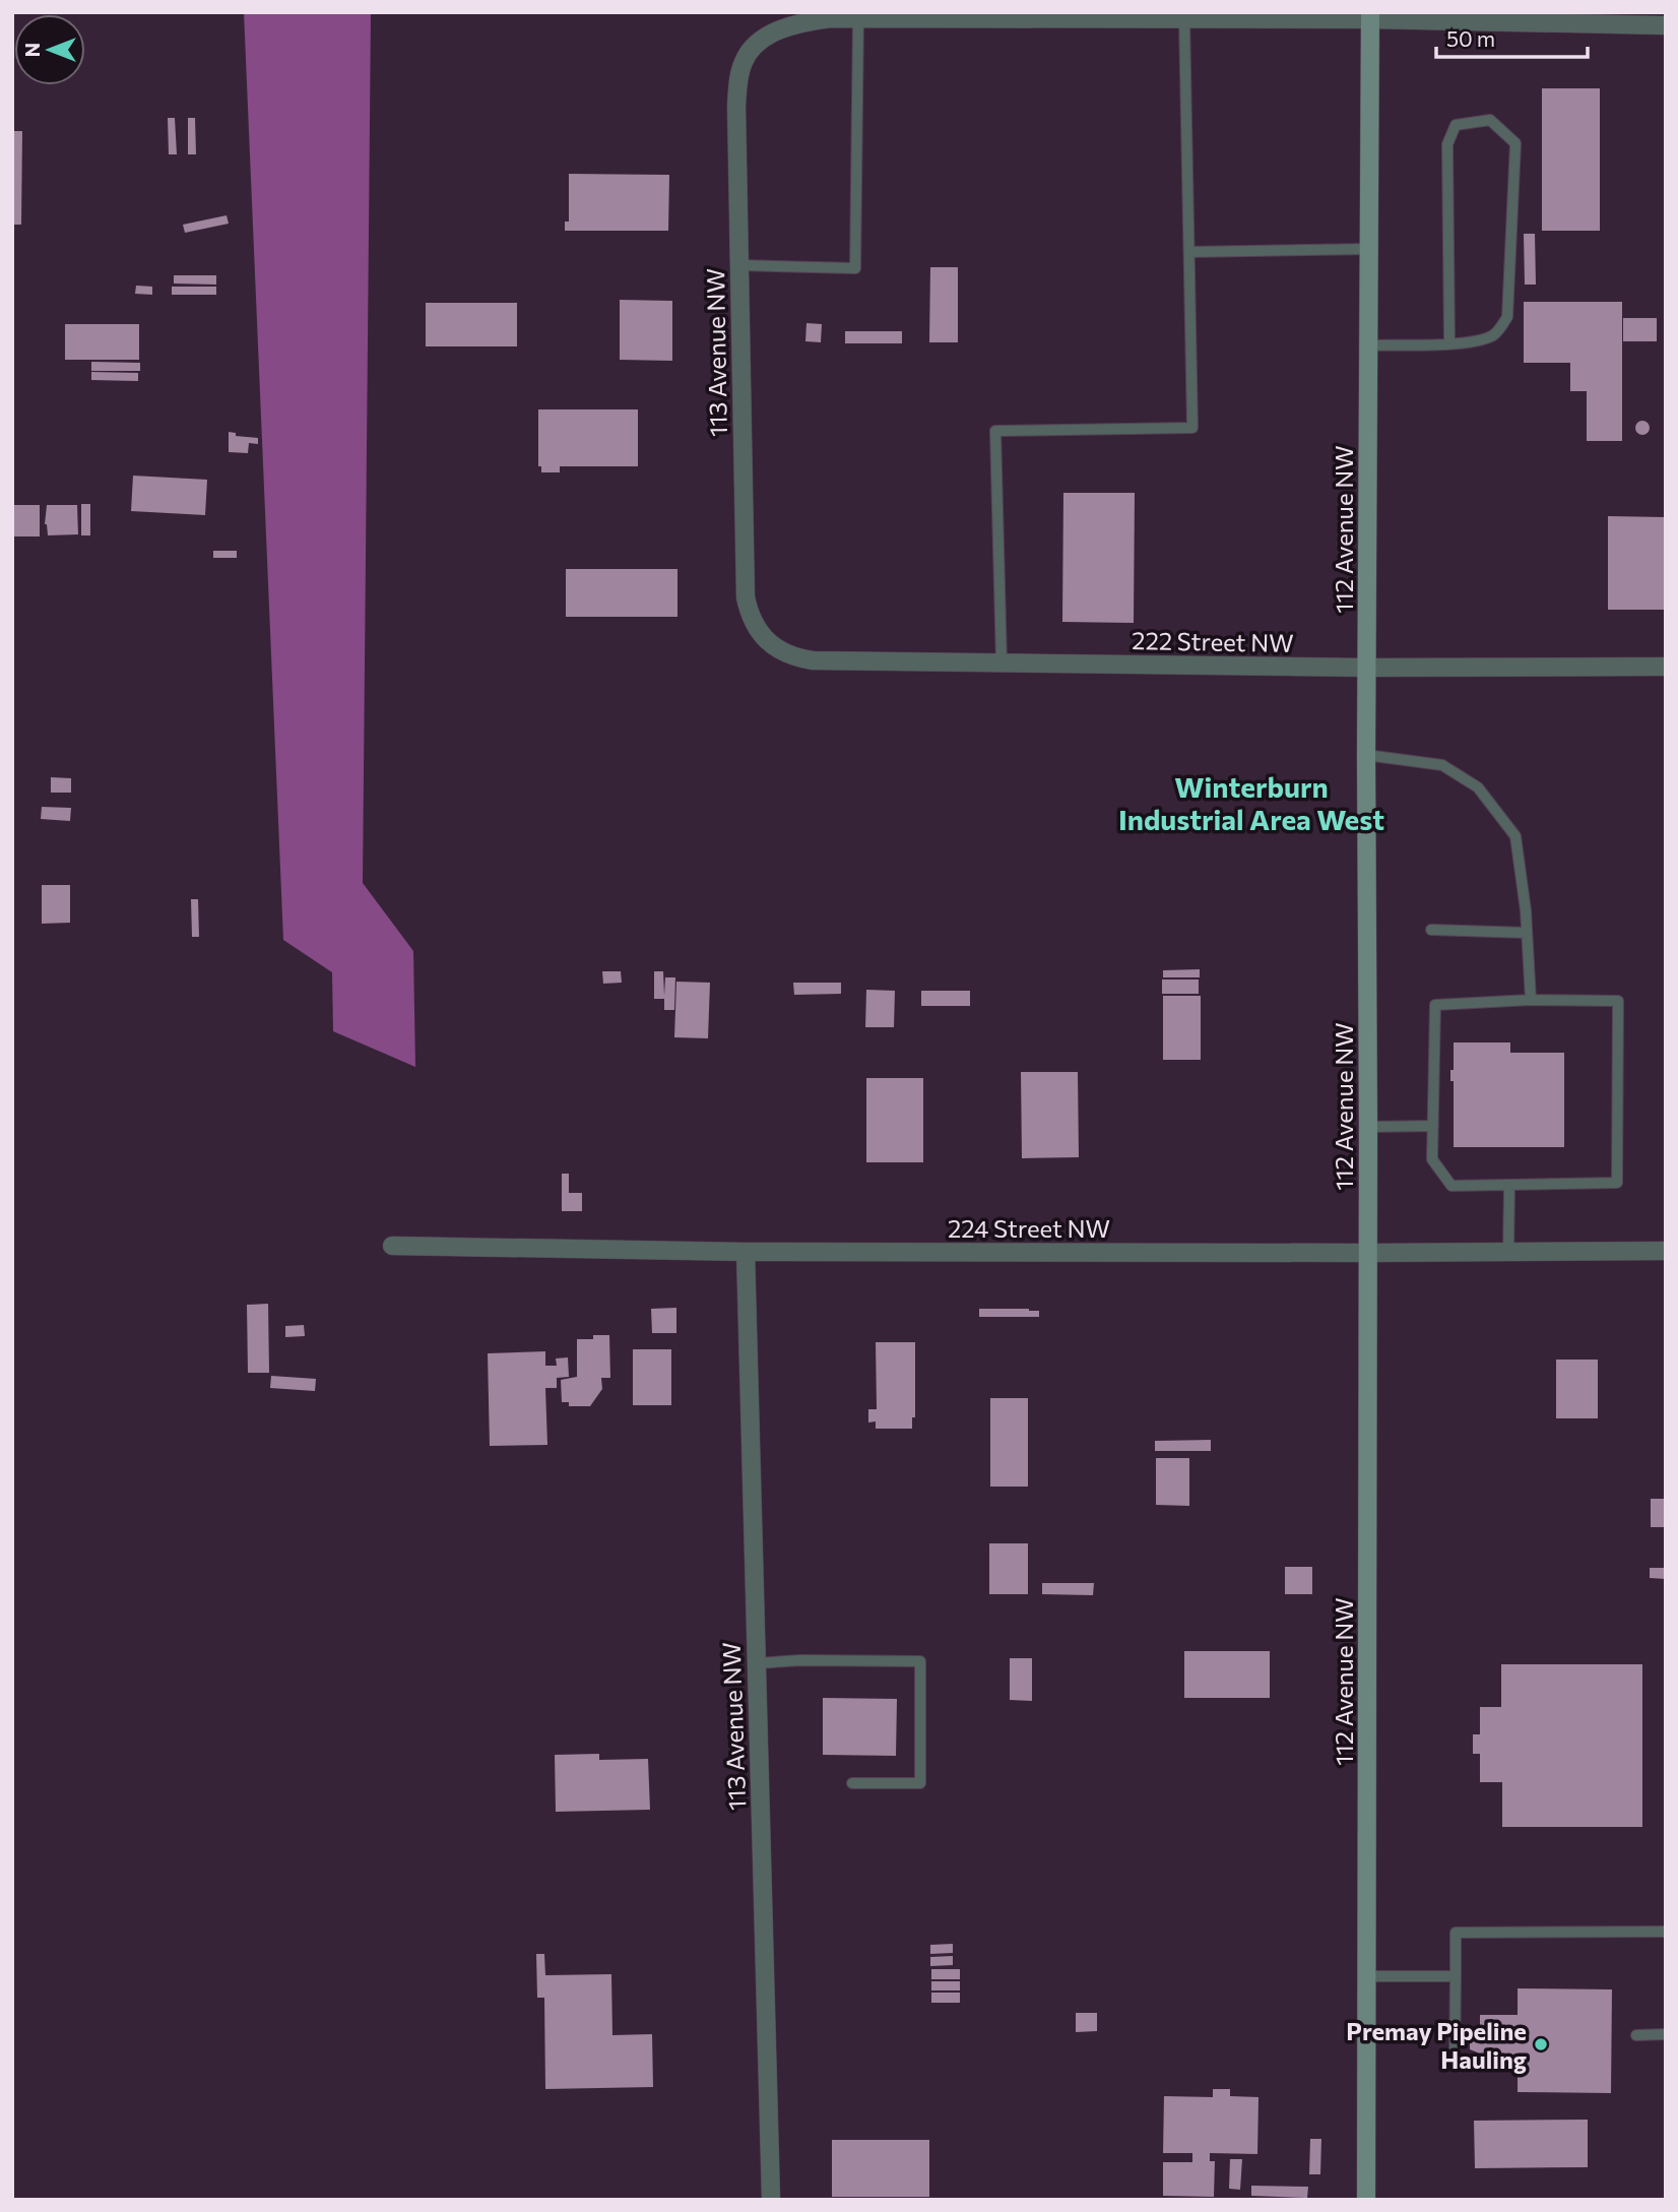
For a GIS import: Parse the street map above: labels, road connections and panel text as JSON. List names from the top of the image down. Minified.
{"streets":{"street":["113 Avenue NW","112 Avenue NW","222 Street NW","224 Street NW"]},"crossings":[["113 Avenue NW","222 Street NW"],["113 Avenue NW","224 Street NW"],["112 Avenue NW","222 Street NW"],["112 Avenue NW","224 Street NW"]],"districts":["Winterburn Industrial Area West"],"places":["Premay Pipeline Hauling"],"scale_bar":"50 m","north":"left"}
